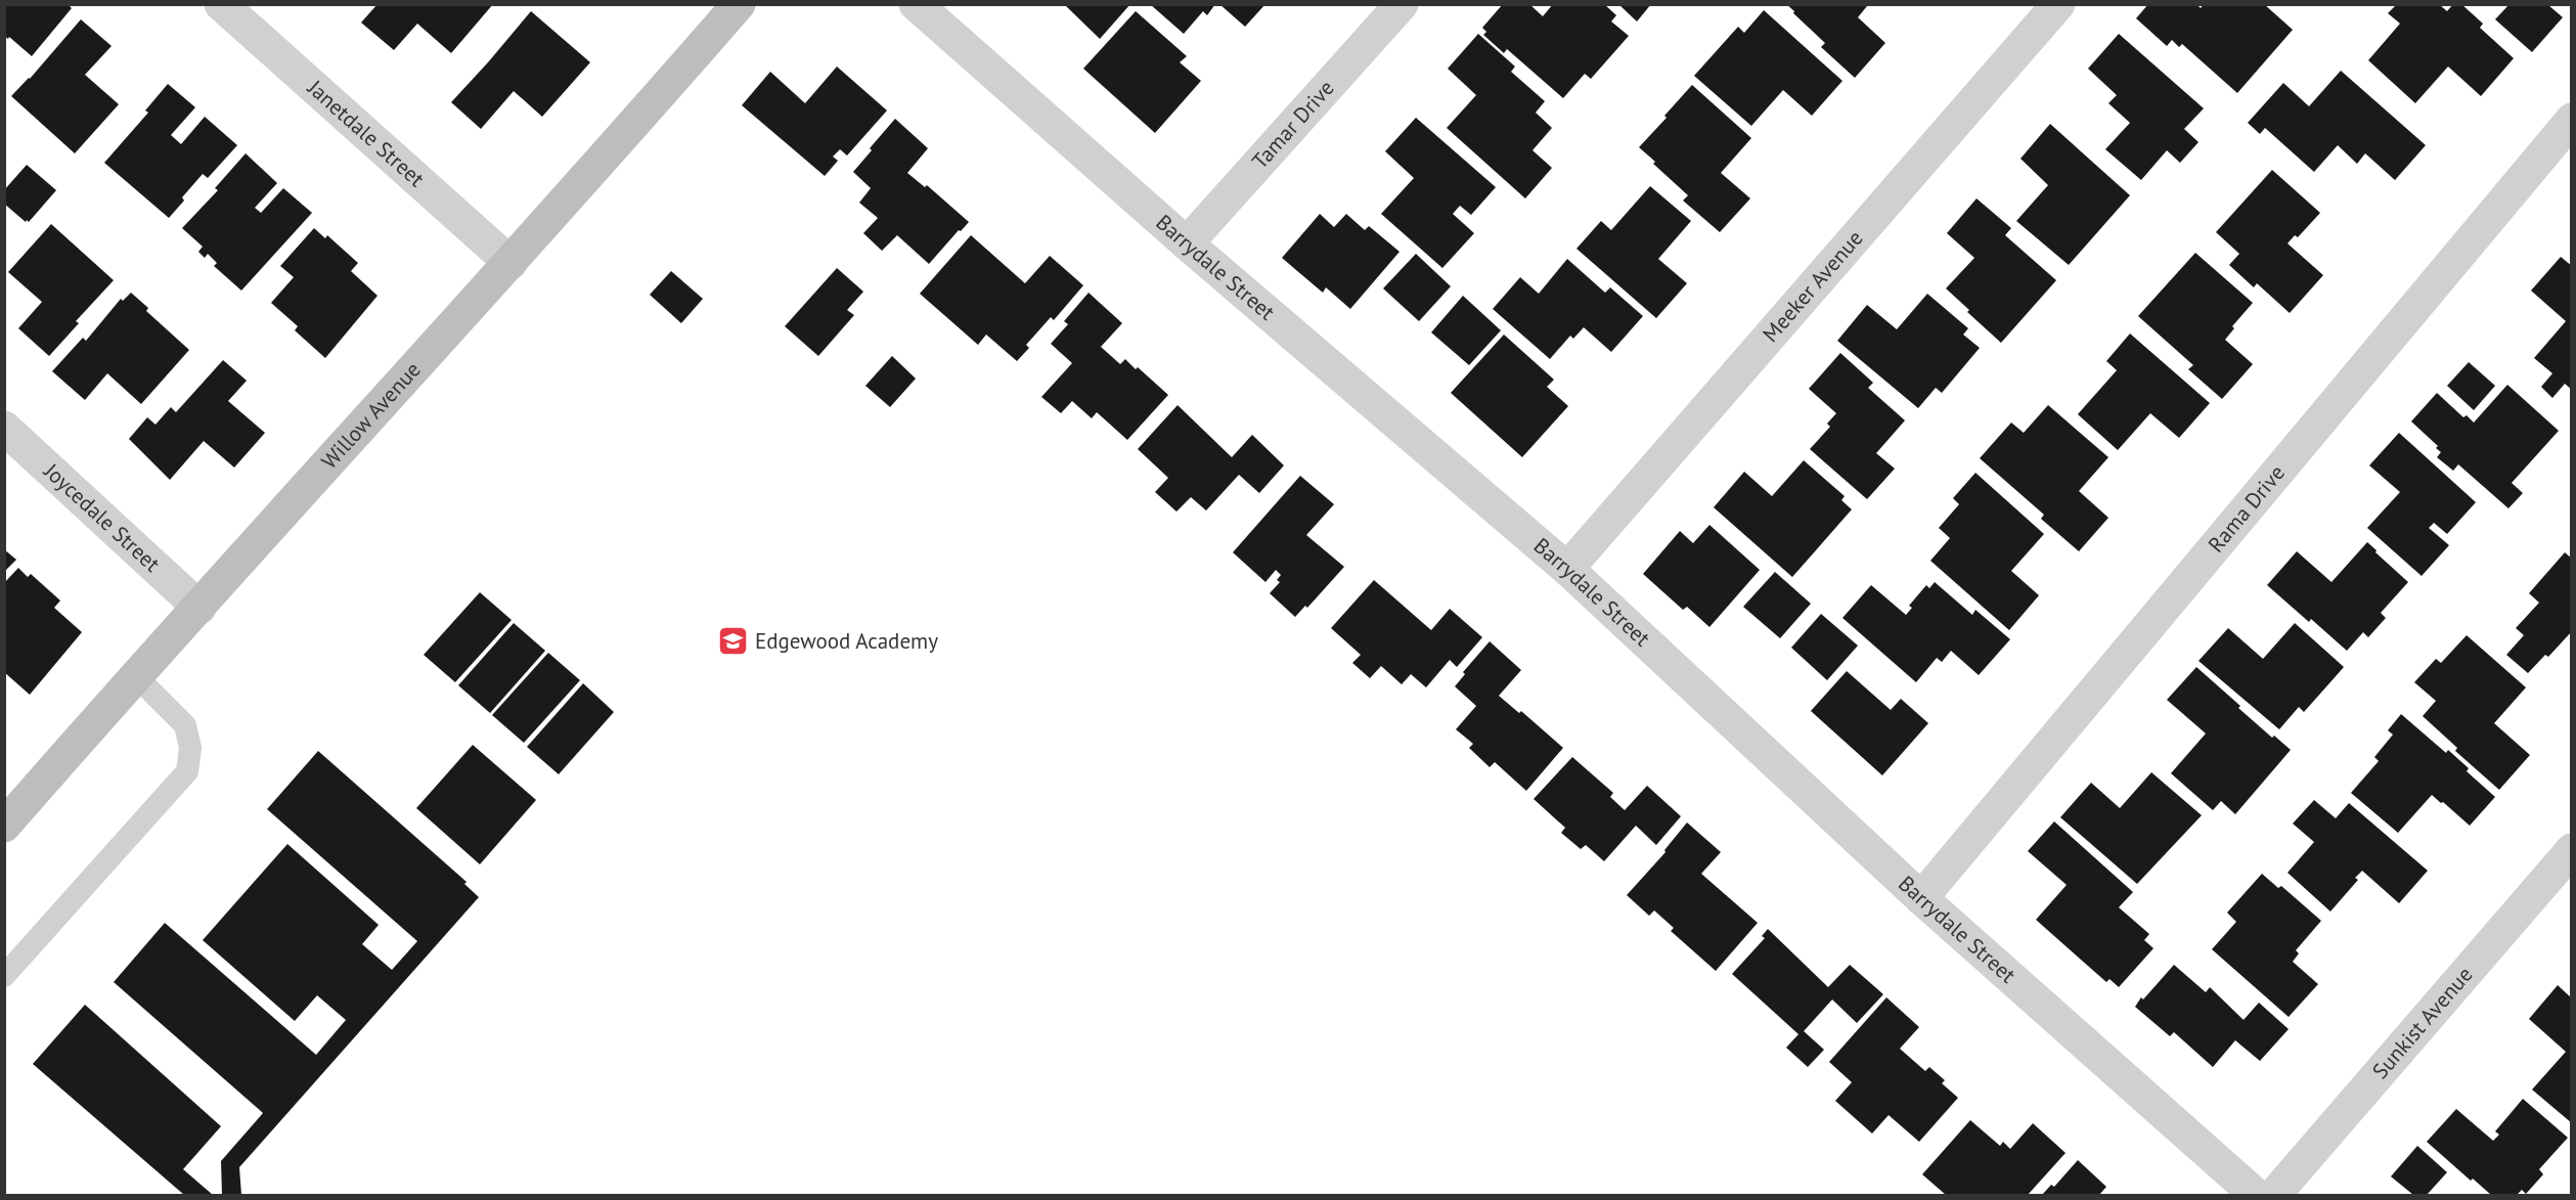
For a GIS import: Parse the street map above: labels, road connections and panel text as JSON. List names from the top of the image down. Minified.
{"streets":{"street":["Tamar Drive","Janetdale Street","Barrydale Street","Meeker Avenue","Willow Avenue","Rama Drive","Joycedale Street","Sunkist Avenue"]},"crossings":[["Tamar Drive","Barrydale Street"],["Janetdale Street","Willow Avenue"],["Barrydale Street","Meeker Avenue"],["Barrydale Street","Rama Drive"],["Willow Avenue","Joycedale Street"]],"places":{"school or university":["Edgewood Academy"]}}
